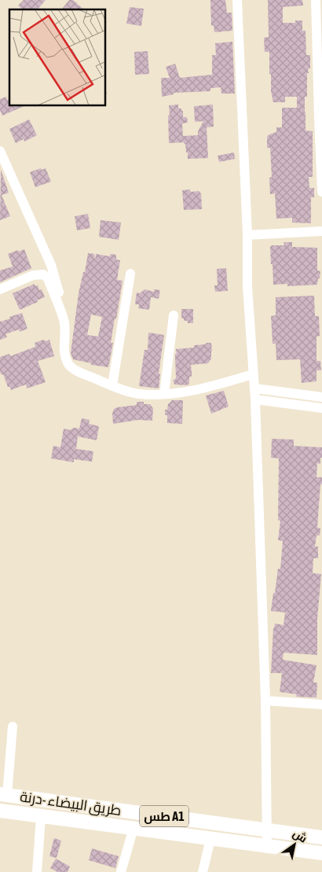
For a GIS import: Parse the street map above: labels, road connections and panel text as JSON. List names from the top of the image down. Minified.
{"streets":{"highway":["طريق البيضاء -درنة","طس A1"]},"crossings":[["طريق البيضاء -درنة","طس A1"]],"north":"top right"}
